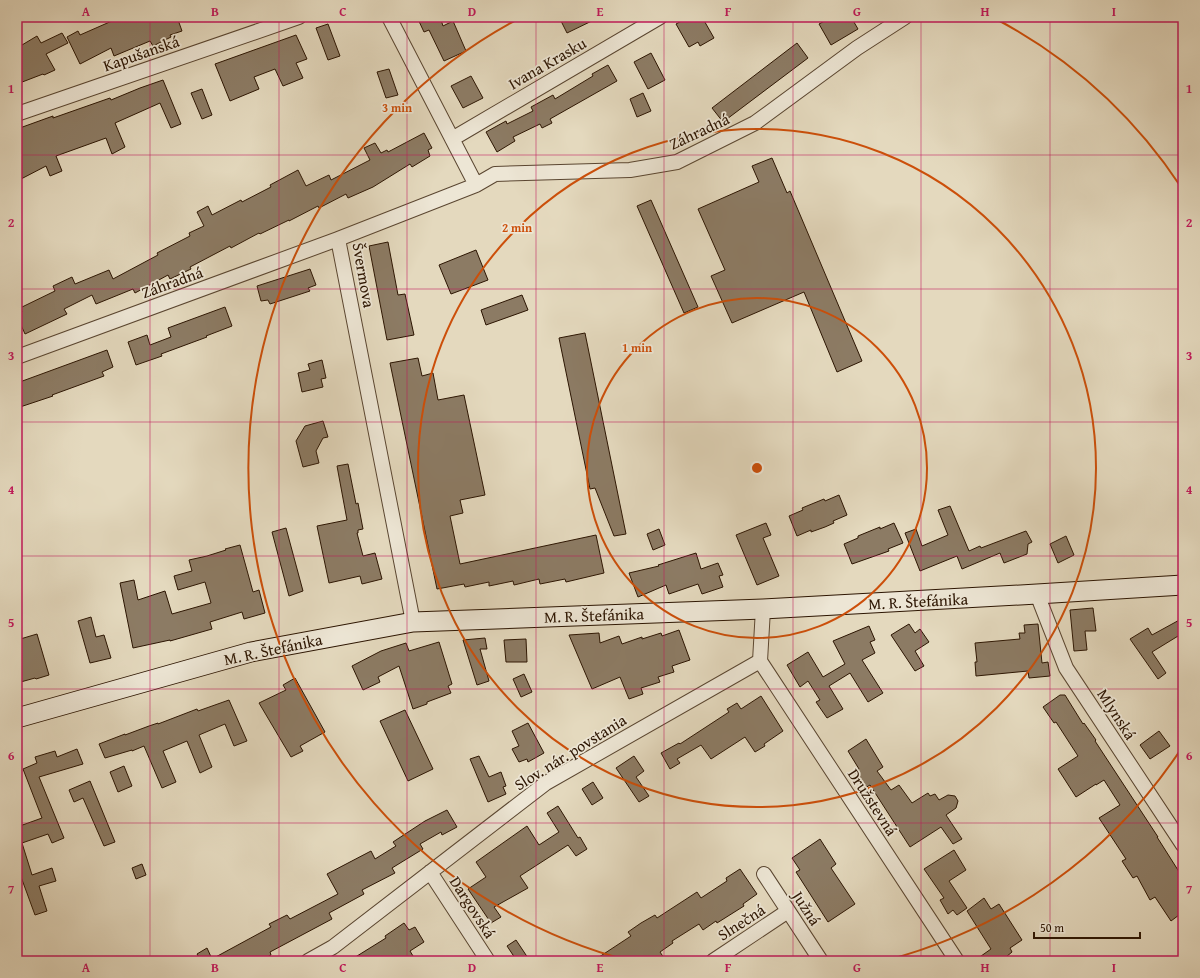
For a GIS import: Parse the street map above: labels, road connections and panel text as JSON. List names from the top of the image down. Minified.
{"streets":{"street":["Kapušanská","Ivana Krasku","Záhradná","Švermova","M. R. Štefánika","Mlynská","Slov. nár. povstania","Družstevná","Dargovská","Južná","Slnečná"]},"crossings":[["Záhradná","Švermova"],["Švermova","M. R. Štefánika"],["M. R. Štefánika","Mlynská"],["Slov. nár. povstania","Družstevná"],["Slov. nár. povstania","Dargovská"],["Južná","Slnečná"]],"scale_bar":"50 m","grid":{"columns":["A","B","C","D","E","F","G","H","I"],"rows":["1","2","3","4","5","6","7"]},"rings":["3 min","2 min","1 min"]}
